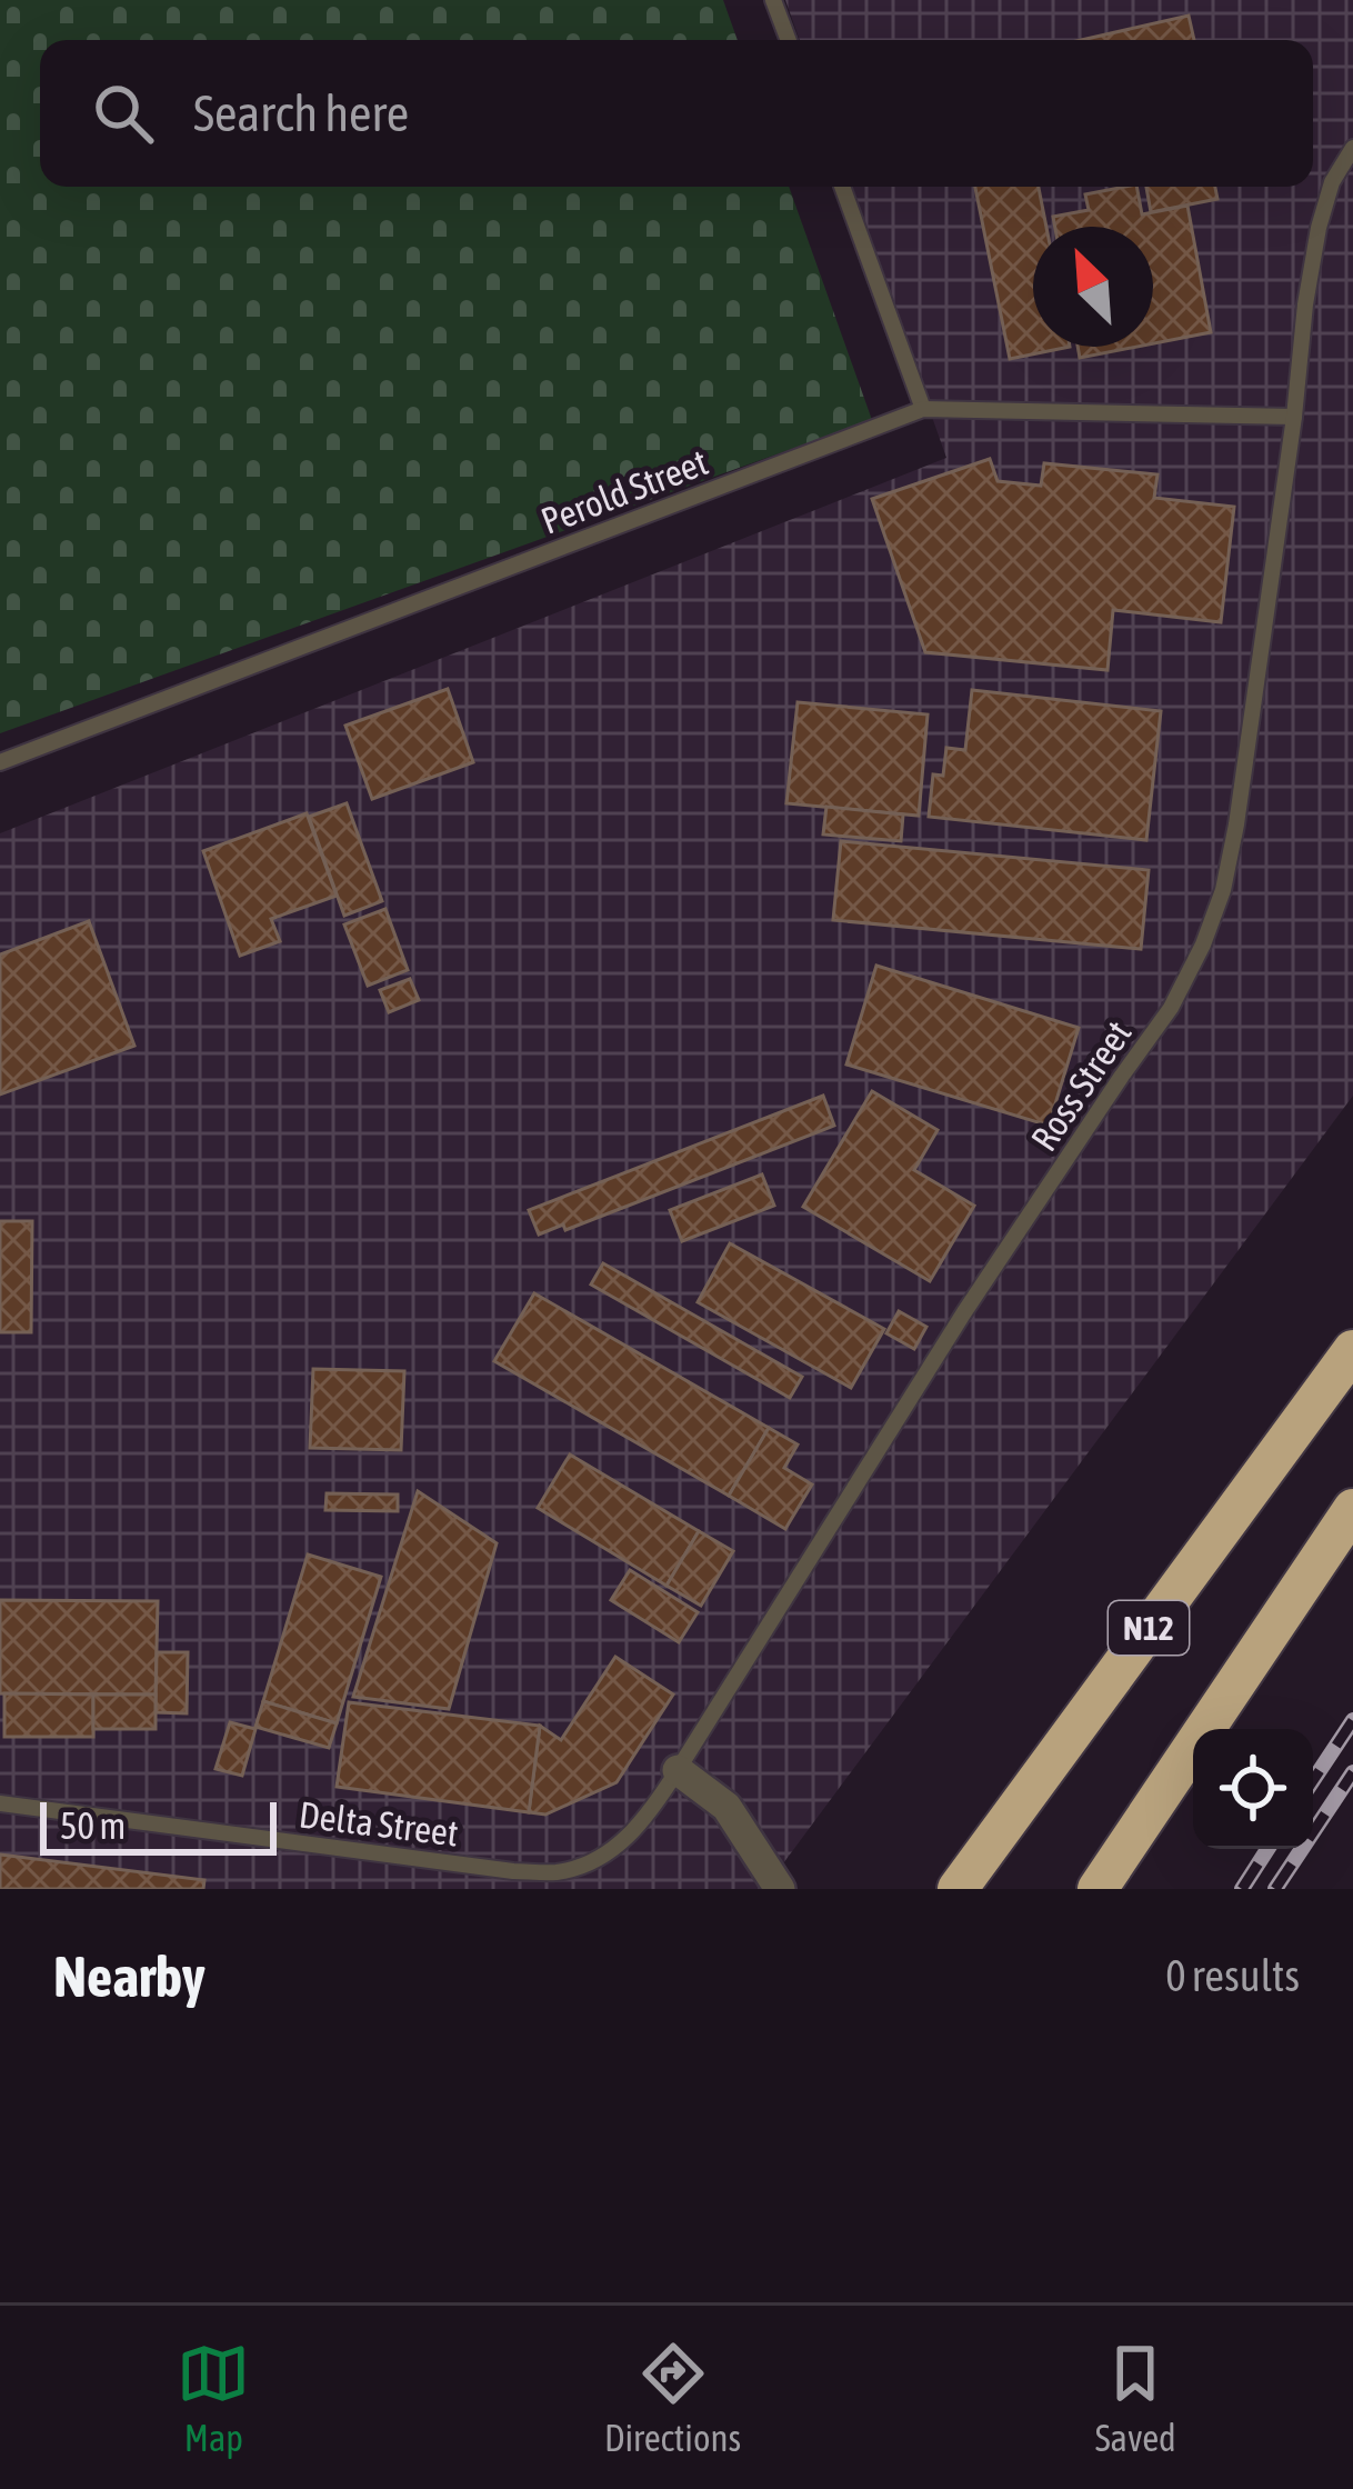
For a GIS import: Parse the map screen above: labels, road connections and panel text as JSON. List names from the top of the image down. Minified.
{"streets":{"highway":["N12"],"lane":["Perold Street","Ross Street","Delta Street"]},"crossings":[["Perold Street","Ross Street"],["Ross Street","Delta Street"]],"scale_bar":"50 m","north":"top left","page":{"search":"Search here","scale":"50 m","heading":["Nearby","0 results"],"nav":["Map","Directions","Saved"]}}
